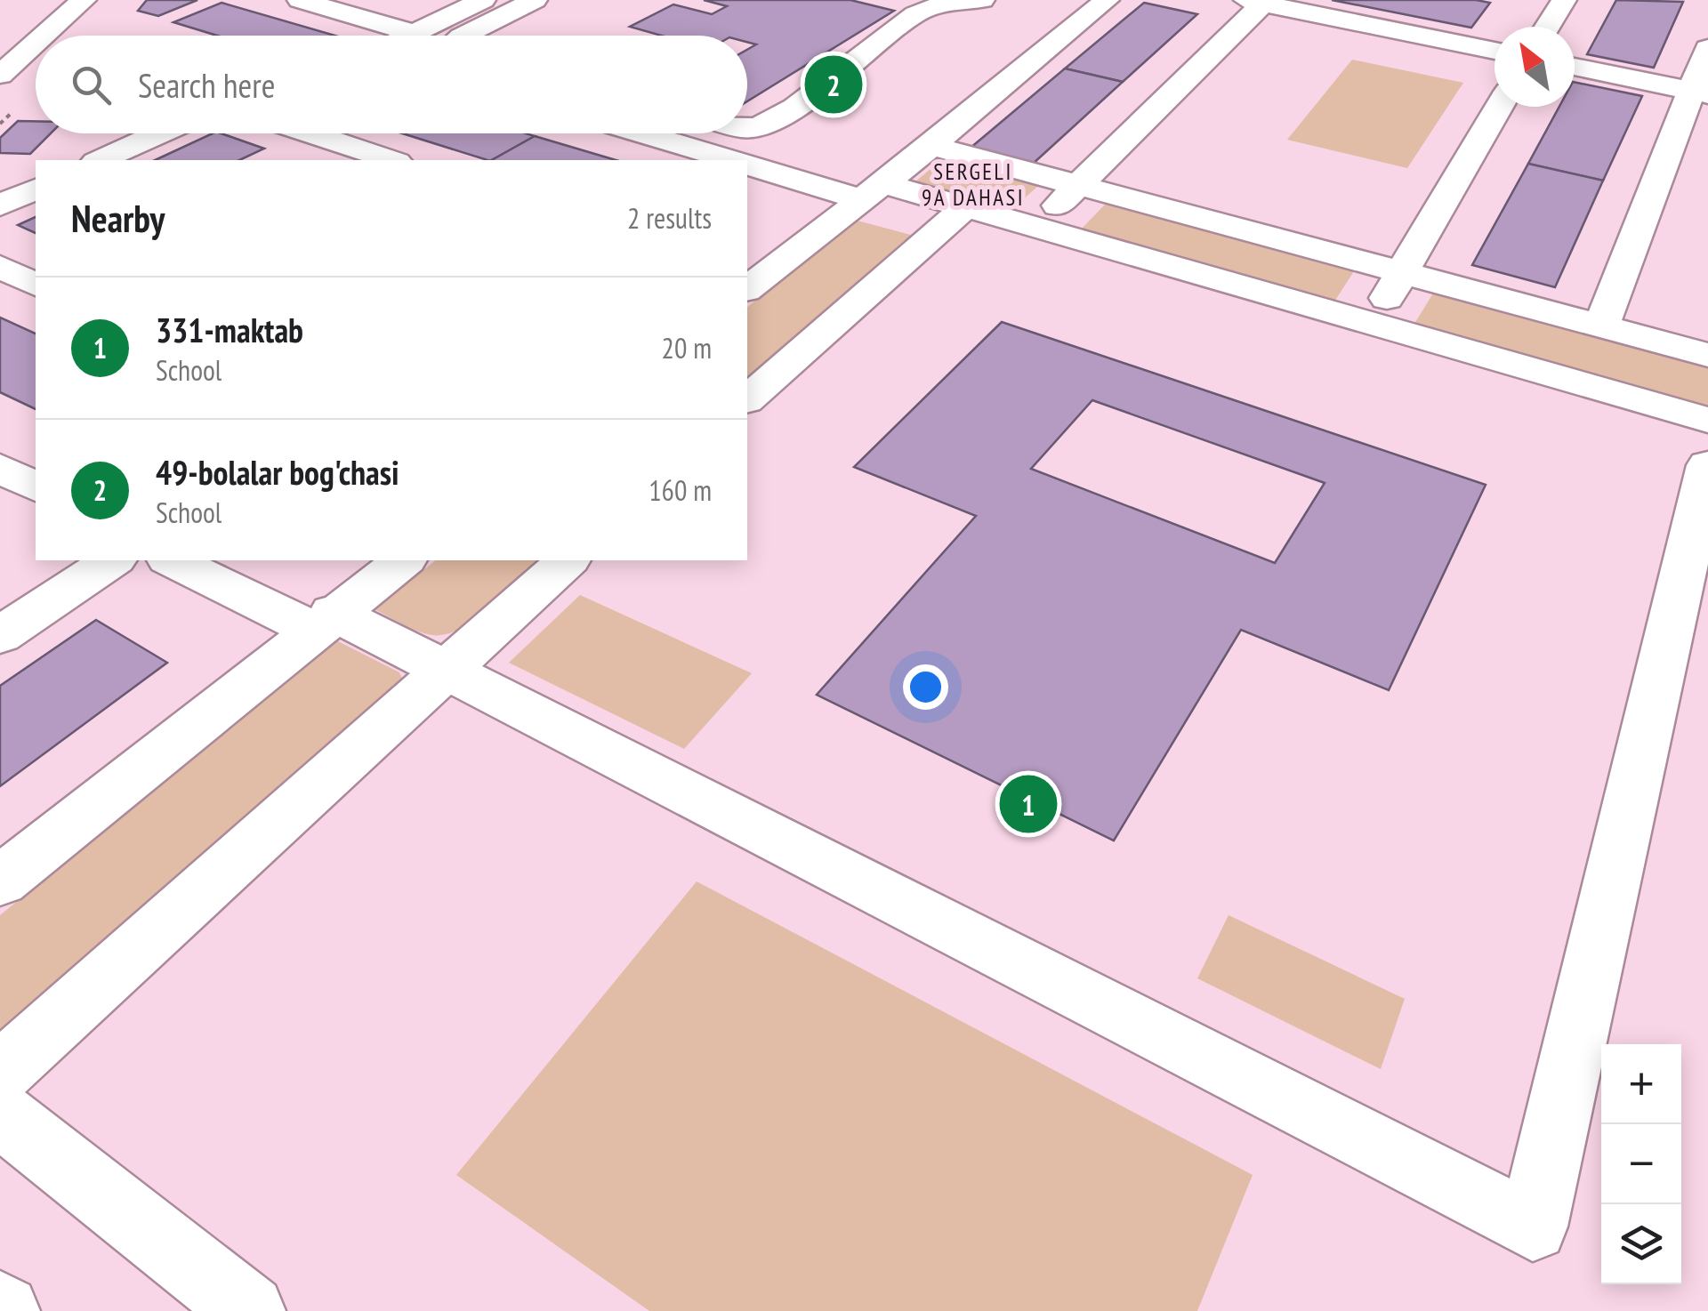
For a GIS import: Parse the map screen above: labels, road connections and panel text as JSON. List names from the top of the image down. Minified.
{"districts":["SERGELI 9A DAHASI"],"north":"top left","page":{"search":"Search here","pins":["2","1"],"heading":["Nearby","2 results"],"list":[{"mark":"1","name":"331-maktab","note":"School","value":"20 m"},{"mark":"2","name":"49-bolalar bog'chasi","note":"School","value":"160 m"}],"map_buttons":["+","−"]}}
